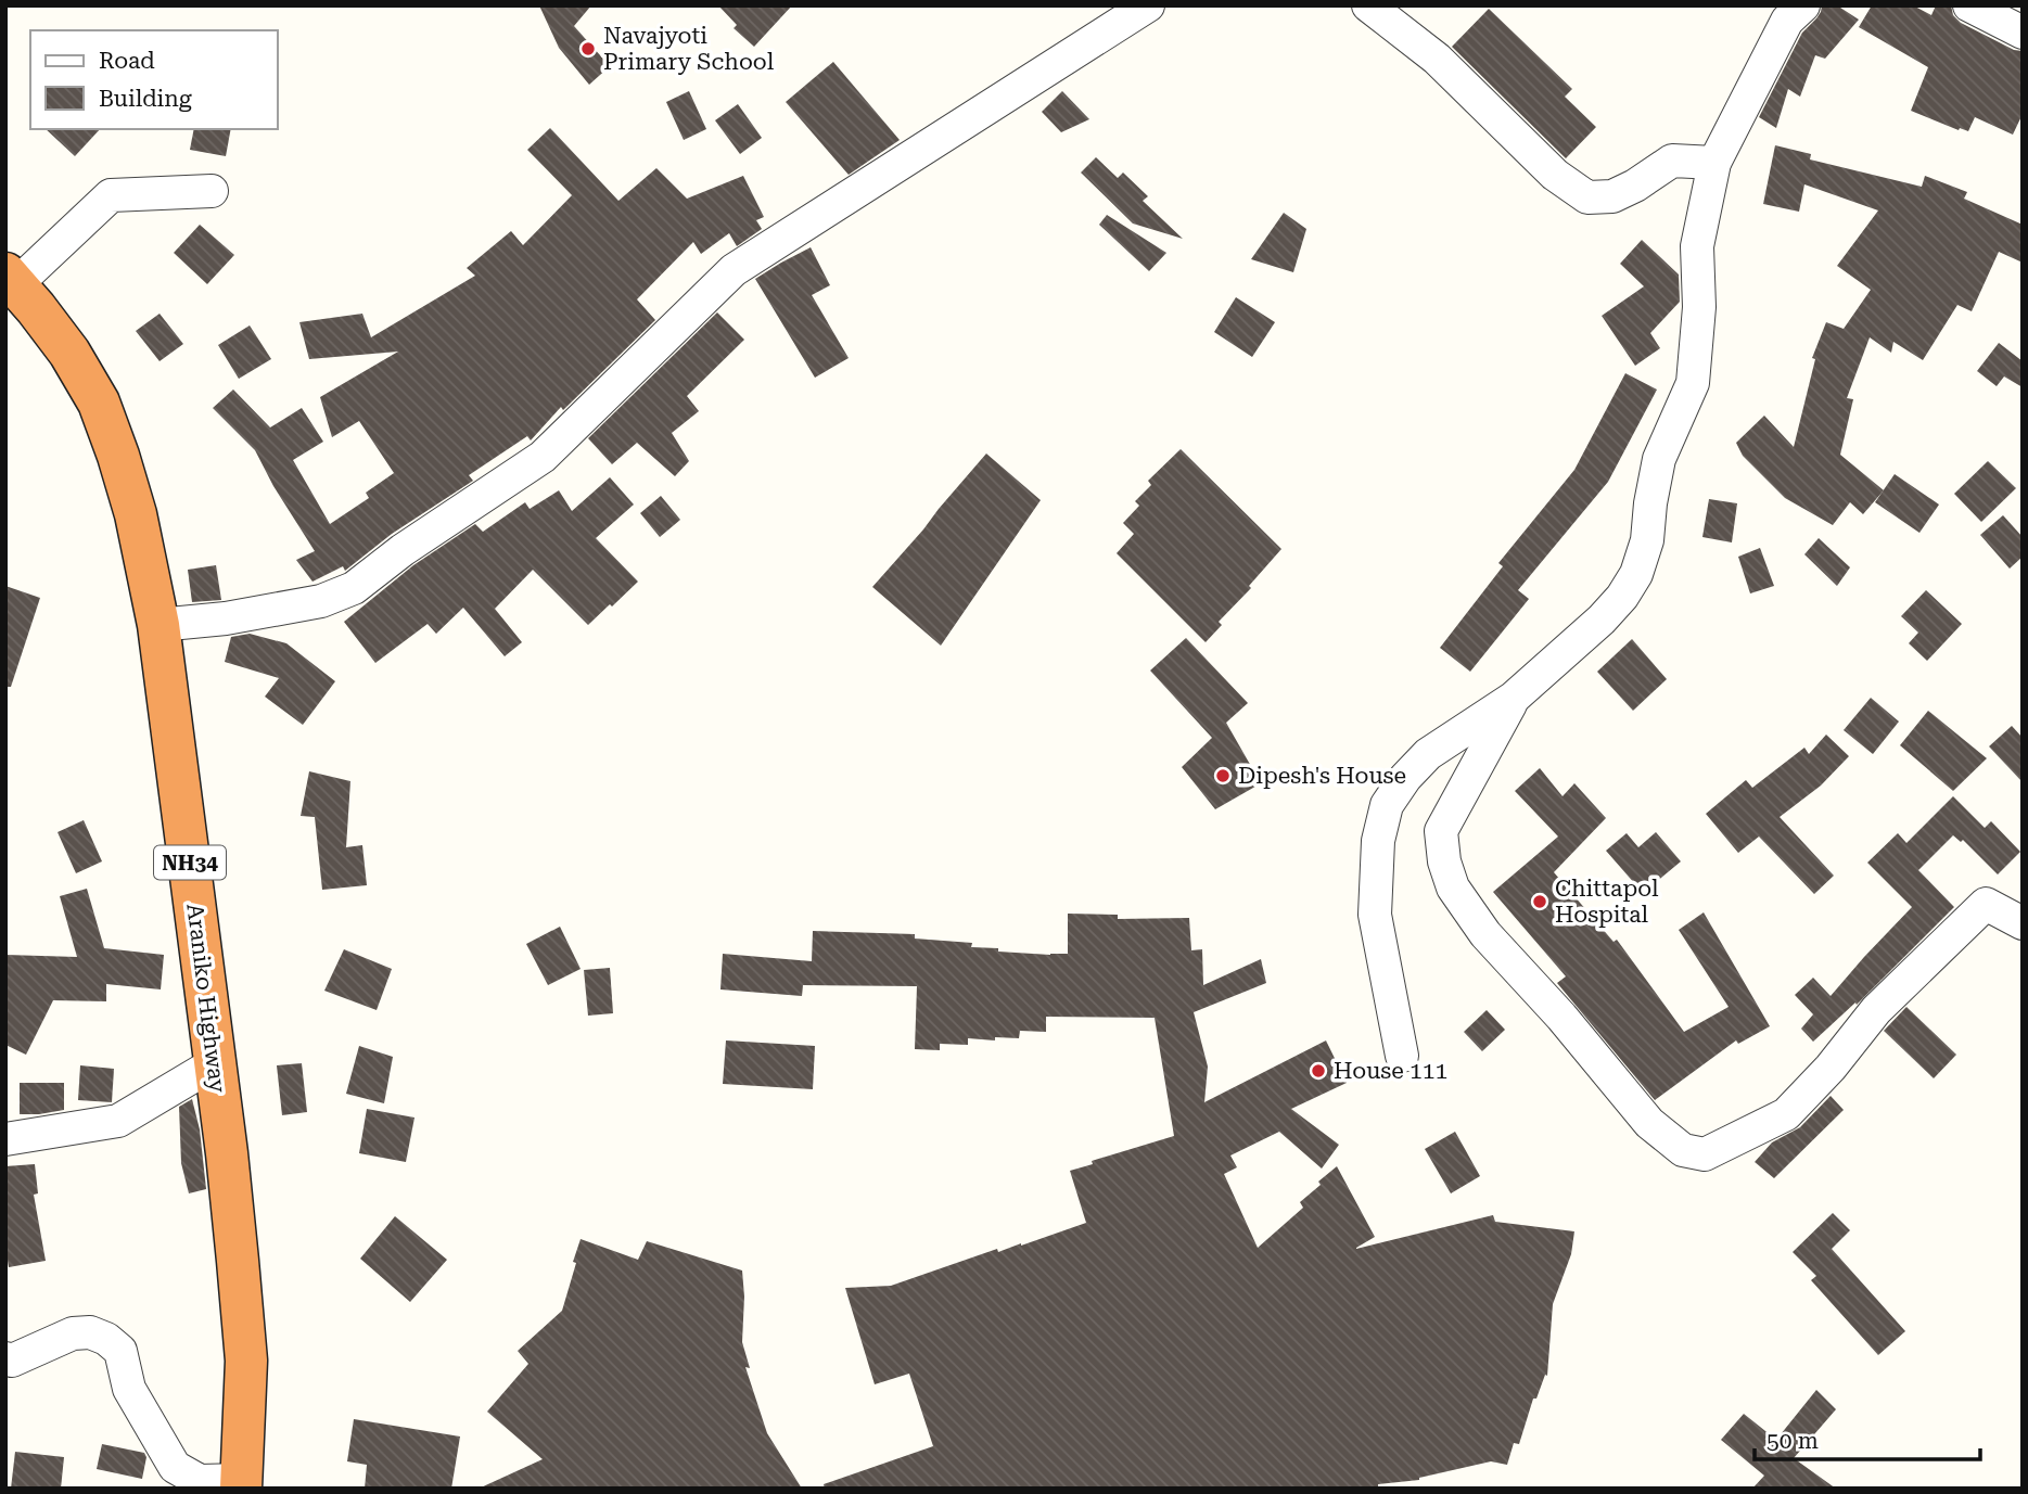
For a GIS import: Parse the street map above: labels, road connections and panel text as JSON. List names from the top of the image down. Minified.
{"streets":{"highway":["NH34","Araniko Highway"]},"places":["Navajyoti Primary School","Dipesh's House","Chittapol Hospital","House 111"],"legend":["Road","Building"],"scale_bar":"50 m"}
